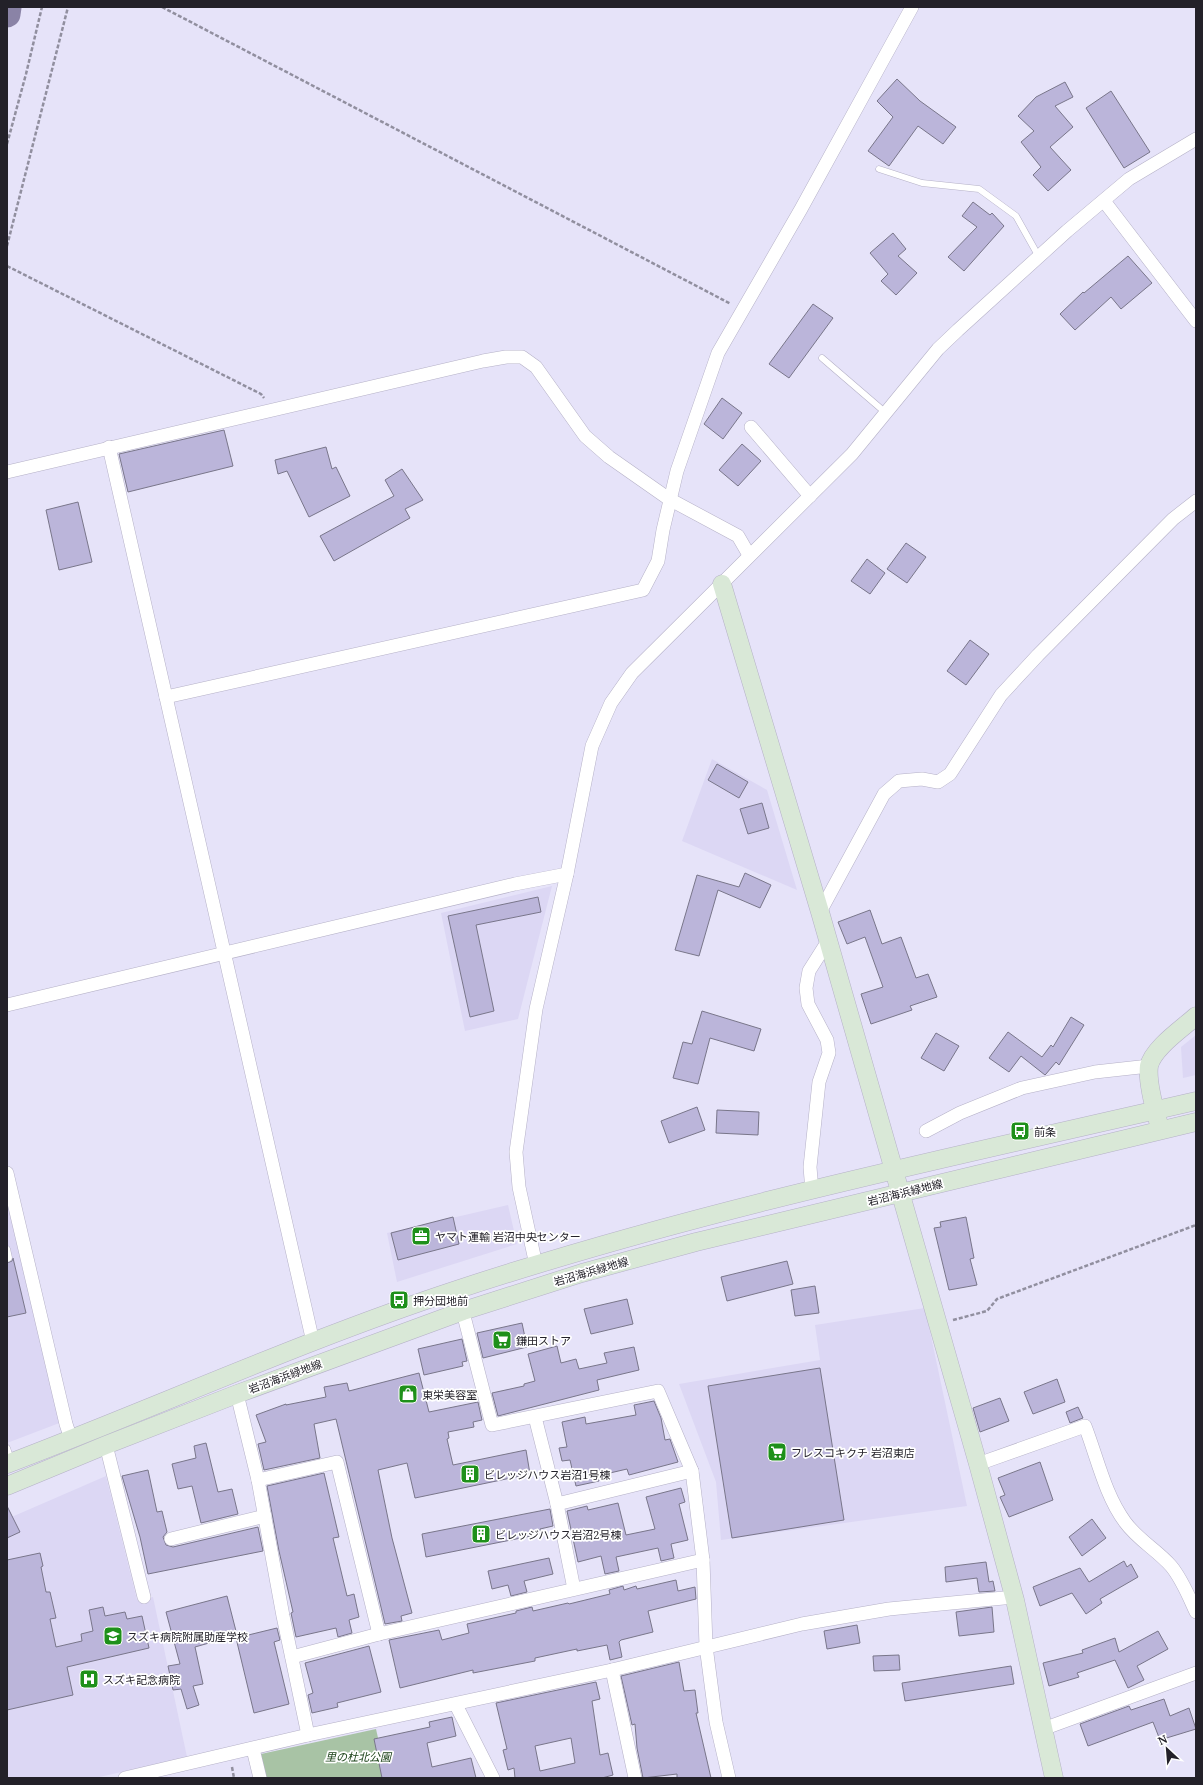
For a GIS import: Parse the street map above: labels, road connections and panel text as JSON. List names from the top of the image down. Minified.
{"streets":{"main road":["岩沼海浜緑地線"]},"parks":["里の杜北公園"],"places":{"bus stop":["前条","押分団地前"],"office":["ヤマト運輸 岩沼中央センター"],"supermarket":["鎌田ストア","フレスコキクチ 岩沼東店"],"shop":["東栄美容室"],"building":["ビレッジハウス岩沼1号棟","ビレッジハウス岩沼2号棟"],"school or university":["スズキ病院附属助産学校"],"hospital":["スズキ記念病院"]},"north":"top left"}
